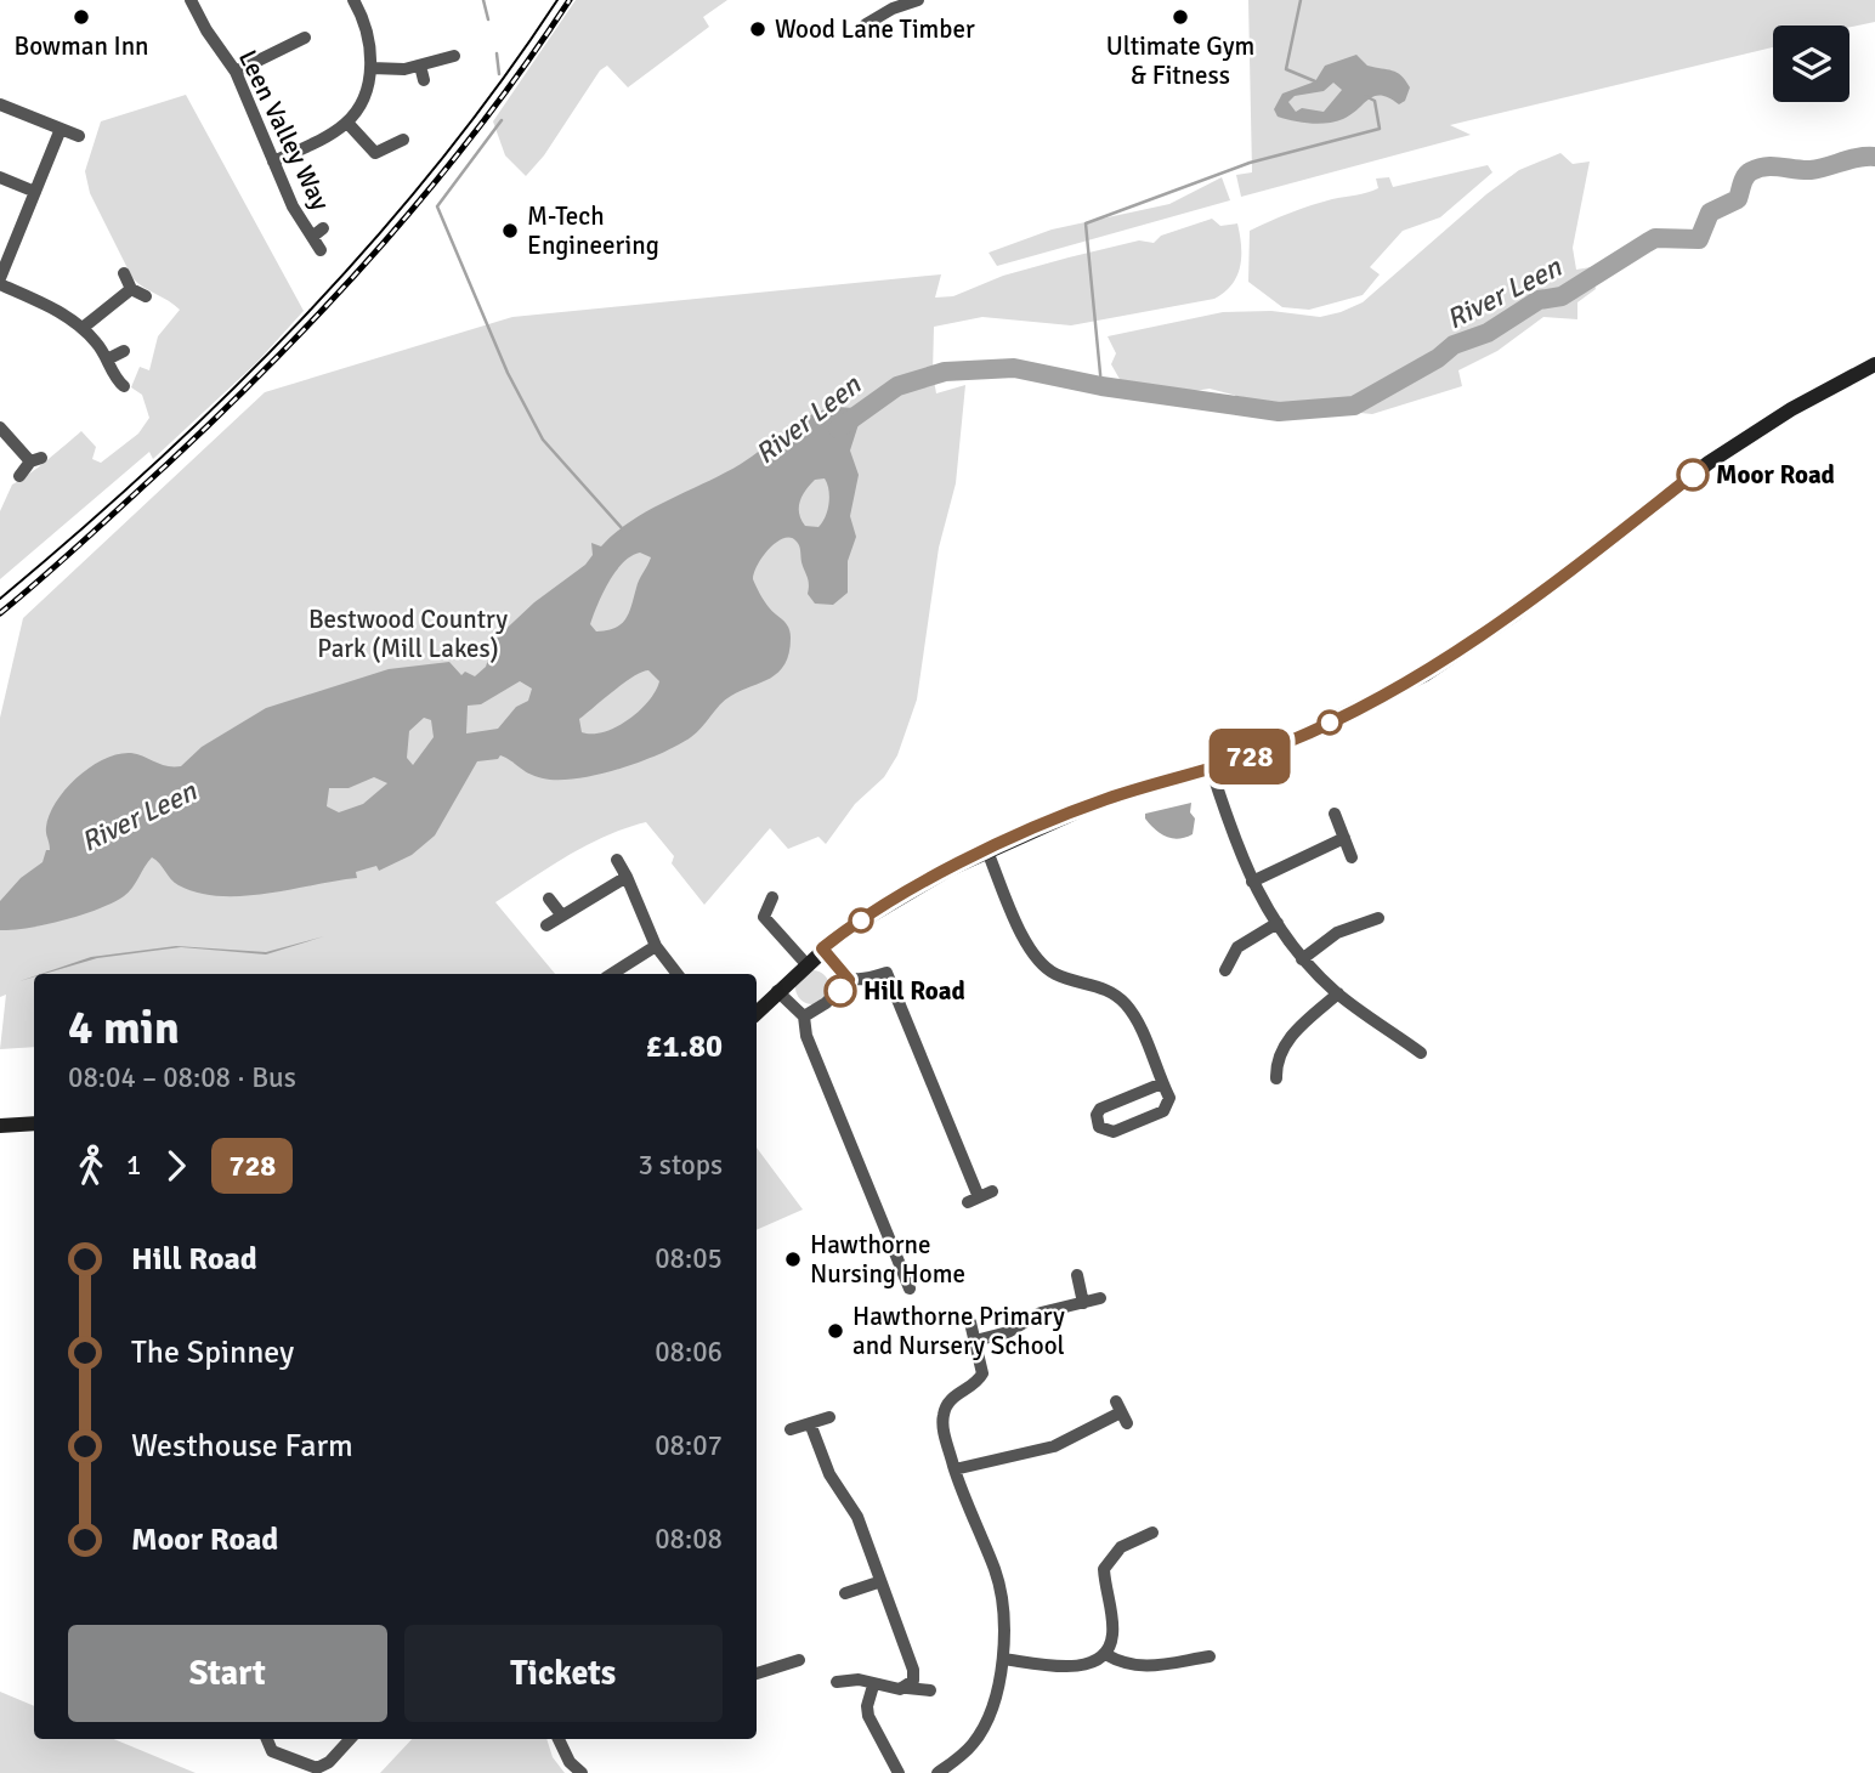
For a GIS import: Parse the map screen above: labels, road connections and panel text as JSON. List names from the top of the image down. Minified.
{"streets":{"street":["Leen Valley Way"]},"water":["River Leen"],"parks":["Bestwood Country Park (Mill Lakes)"],"places":["Bowman Inn","Ultimate Gym & Fitness","Wood Lane Timber","M-Tech Engineering","Moor Road","Hill Road","Hawthorne Nursing Home","Hawthorne Primary and Nursery School"],"lines":["bus line 728"],"page":{"on_map":"728","heading":["4 min","08:04 – 08:08 · Bus","£1.80"],"legs":["1","728","3 stops"],"list":[{"name":"Hill Road","value":"08:05"},{"name":"The Spinney","value":"08:06"},{"name":"Westhouse Farm","value":"08:07"},{"name":"Moor Road","value":"08:08"}],"buttons":["Start","Tickets"]}}
